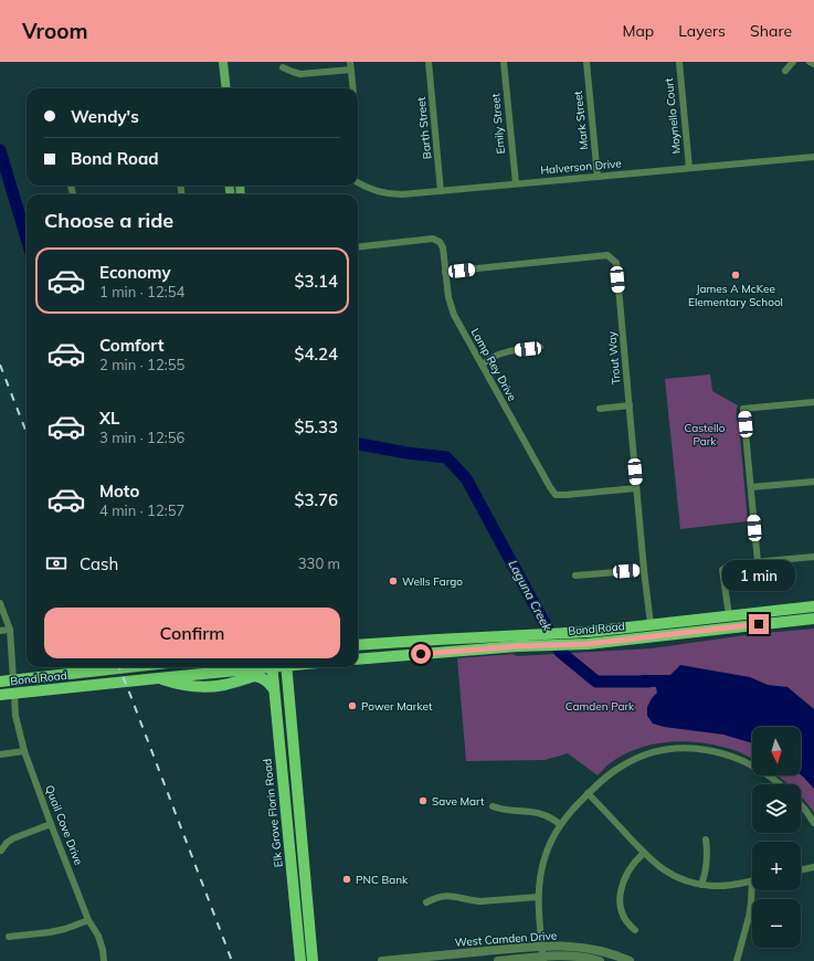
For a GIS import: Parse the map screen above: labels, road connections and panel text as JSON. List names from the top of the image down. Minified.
{"streets":{"main road":["Bond Road","Elk Grove Florin Road"],"street":["Moynello Court","Mark Street","Emily Street","Barth Street","Halverson Drive","Trout Way","Lamp Rey Drive","Quail Cove Drive","West Camden Drive"]},"crossings":[["Moynello Court","Halverson Drive"],["Mark Street","Halverson Drive"],["Emily Street","Halverson Drive"],["Barth Street","Halverson Drive"],["Trout Way","Lamp Rey Drive"],["Trout Way","Bond Road"],["Bond Road","Quail Cove Drive"]],"water":["Laguna Creek"],"parks":["Castello Park","Camden Park"],"places":["James A McKee Elementary School","Wells Fargo","Power Market","Save Mart","PNC Bank"],"north":"bottom","page":{"header":"Vroom","nav":["Map","Layers","Share"],"banner":["Wendy's","Bond Road"],"heading":"Choose a ride","list":[{"name":"Economy","note":"1 min · 12:54","value":"$3.14"},{"name":"Comfort","note":"2 min · 12:55","value":"$4.24"},{"name":"XL","note":"3 min · 12:56","value":"$5.33"},{"name":"Moto","note":"4 min · 12:57","value":"$3.76"}],"pay":["Cash","330 m"],"bubble":"1 min","buttons":"Confirm","map_buttons":["+","−"]}}
